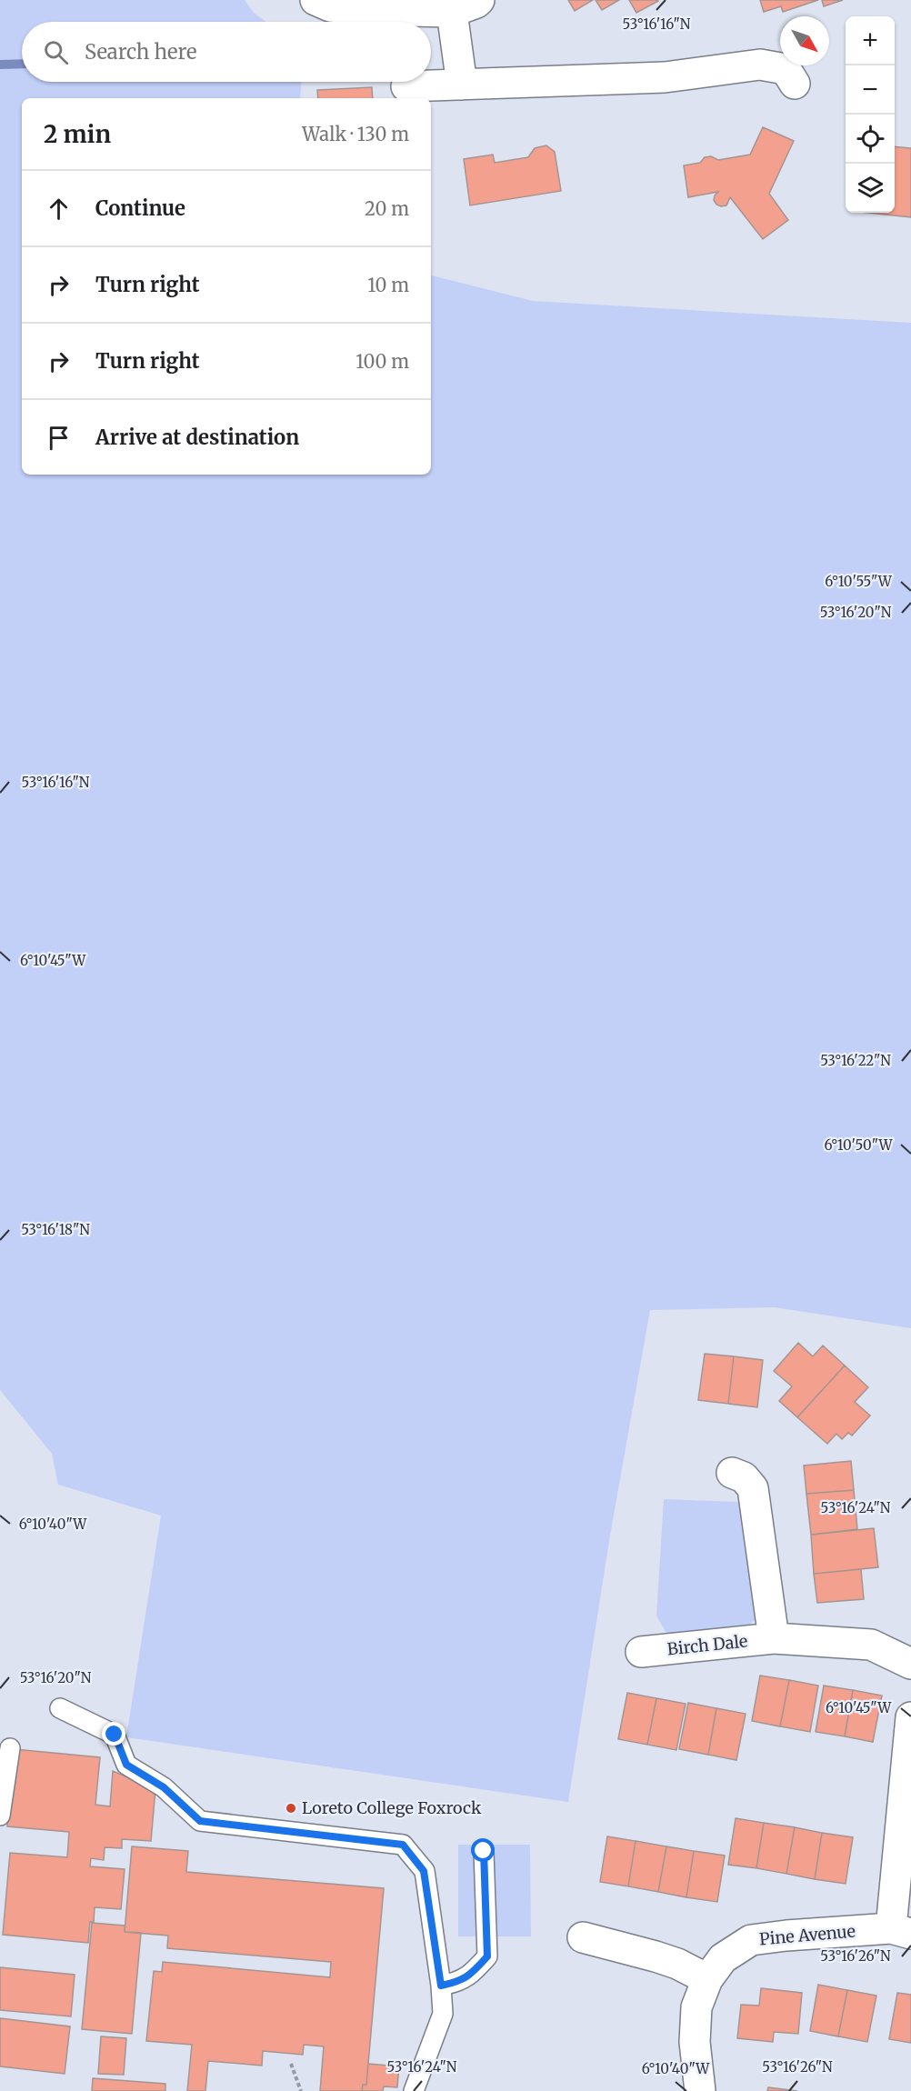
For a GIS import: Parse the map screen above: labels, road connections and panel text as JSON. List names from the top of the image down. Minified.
{"streets":{"street":["Birch Dale","Pine Avenue"]},"places":["Loreto College Foxrock"],"north":"bottom right","page":{"map_buttons":["+","−"],"search":"Search here","heading":["2 min","Walk · 130 m"],"list":[["Continue","20 m"],["Turn right","10 m"],["Turn right","100 m"],"Arrive at destination"]},"coordinates":["53°16'16\"N","6°10'55\"W","53°16'20\"N","6°10'45\"W","53°16'22\"N","6°10'50\"W","53°16'18\"N","53°16'24\"N","6°10'40\"W","53°16'26\"N"]}
